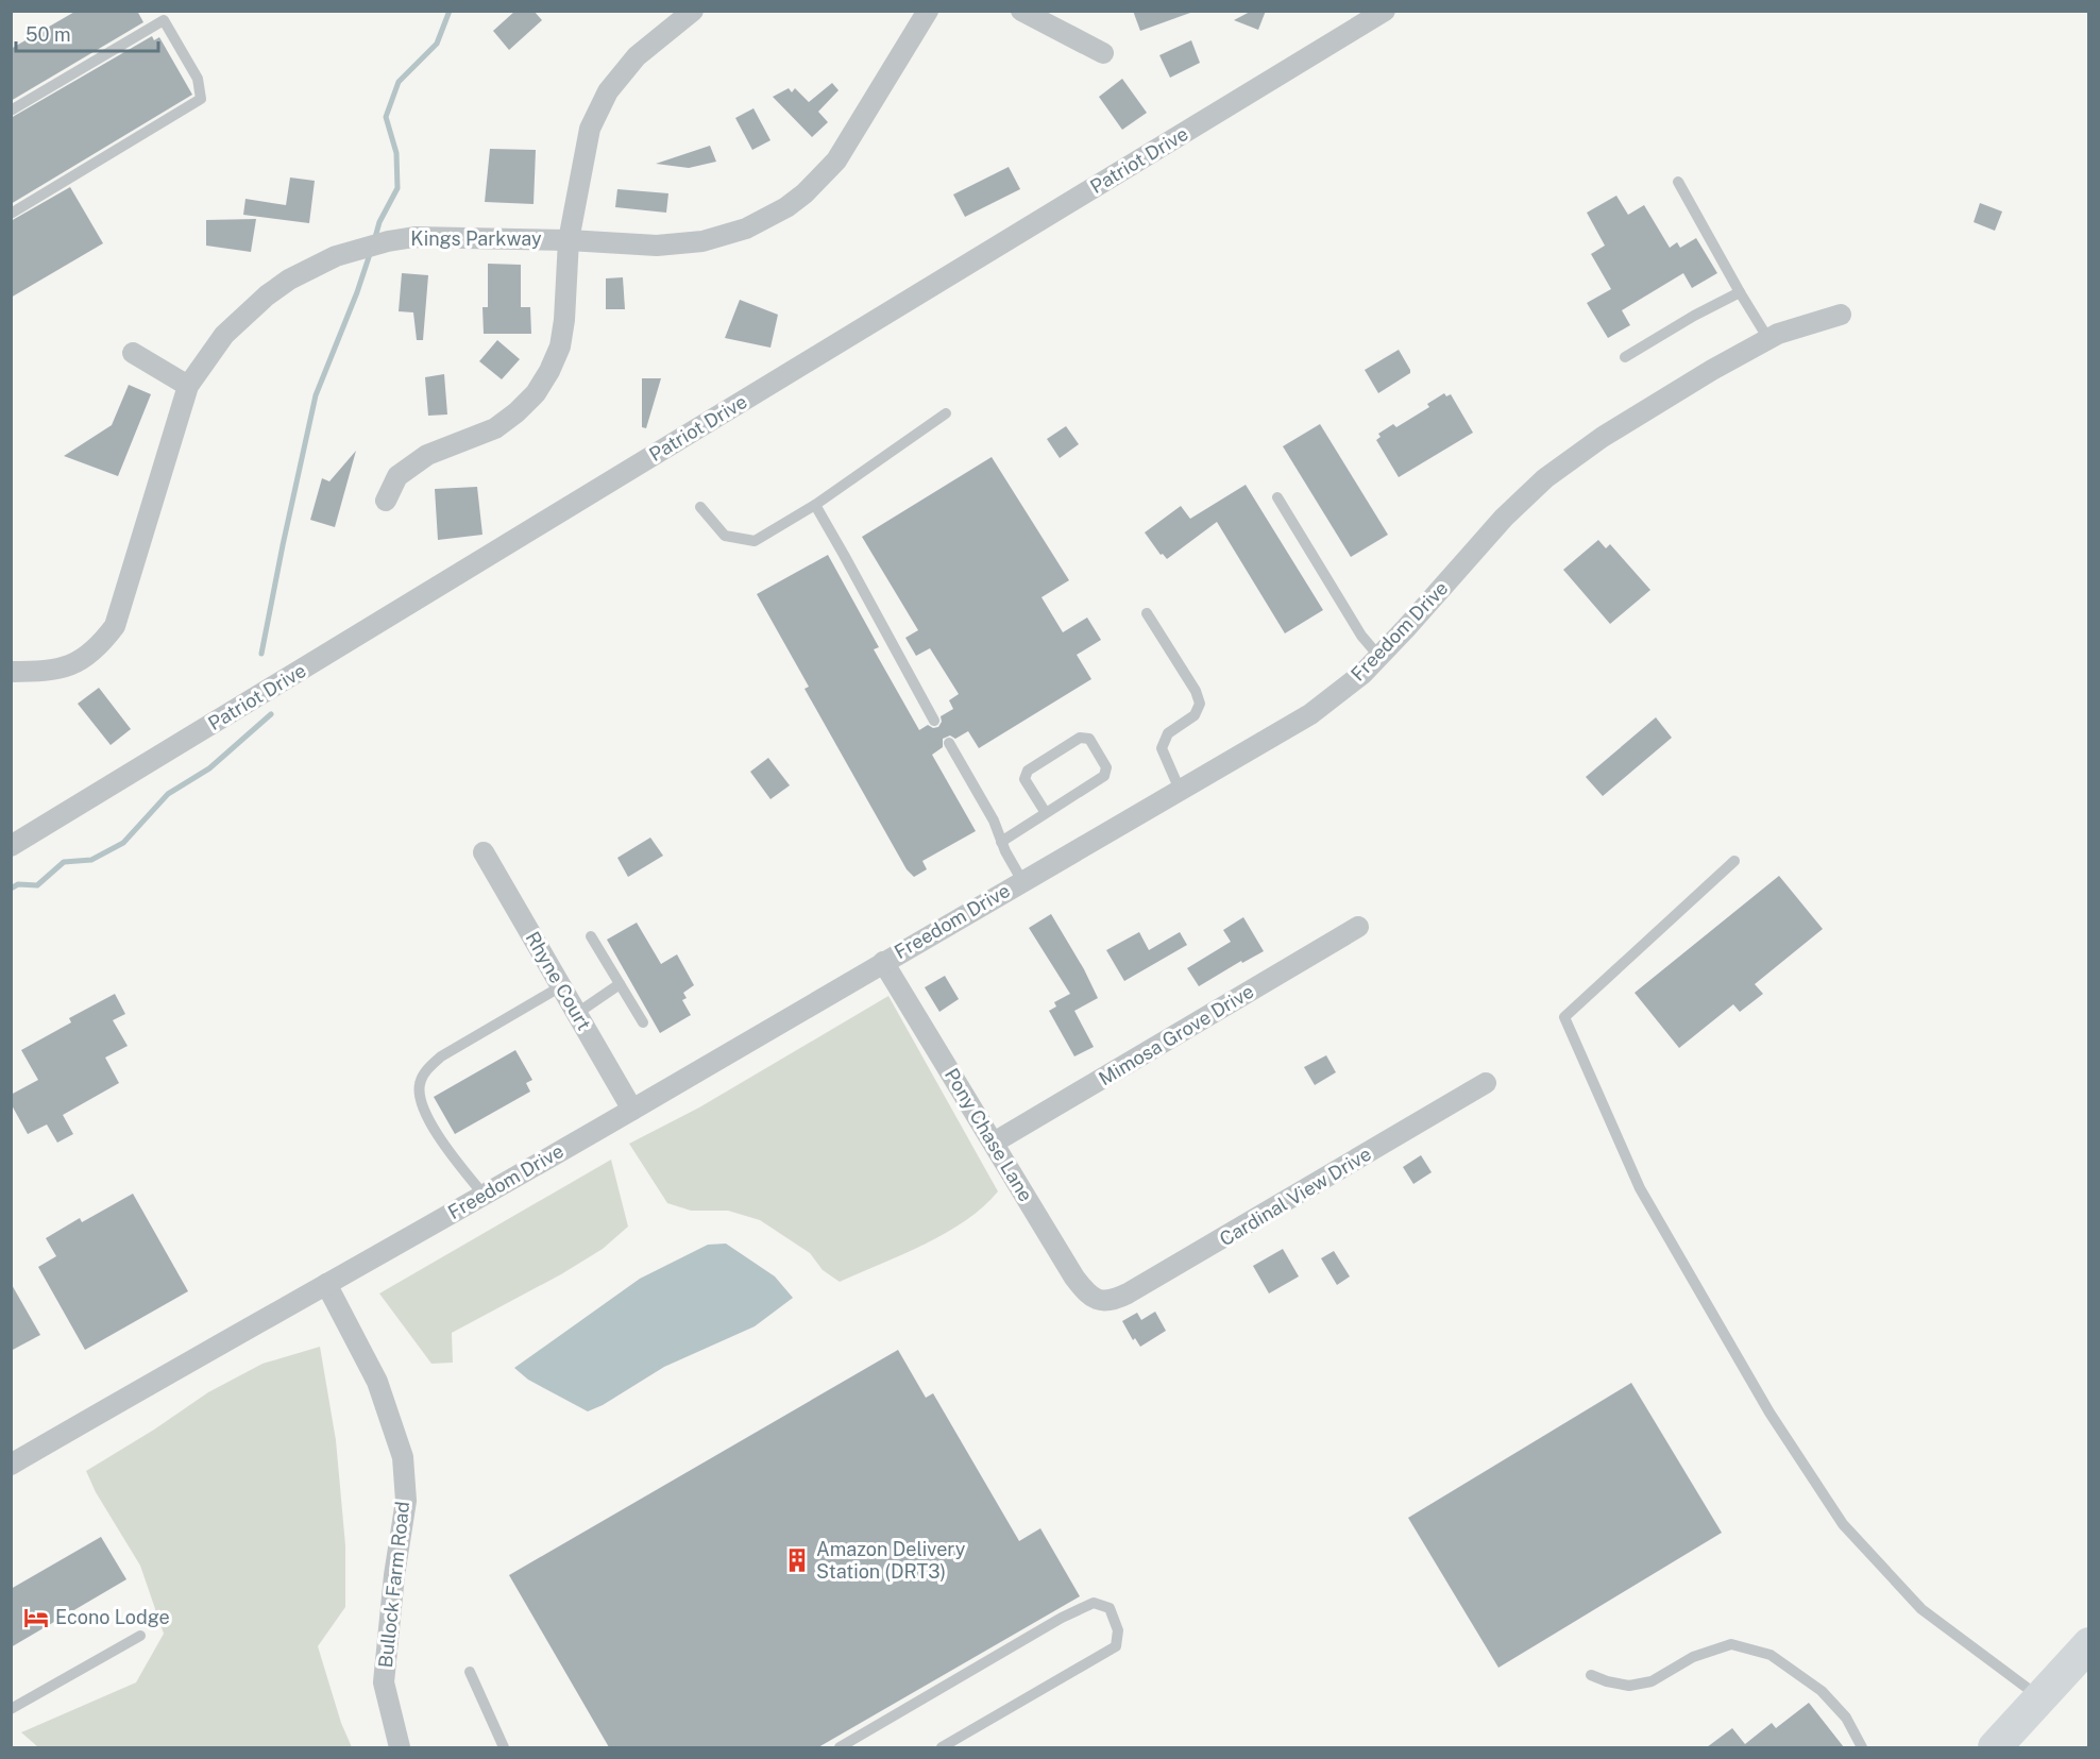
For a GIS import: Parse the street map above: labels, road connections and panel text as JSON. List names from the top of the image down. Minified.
{"streets":{"street":["Patriot Drive","Kings Parkway","Freedom Drive","Rhyne Court","Mimosa Grove Drive","Pony Chase Lane","Cardinal View Drive","Bullock Farm Road"]},"crossings":[["Freedom Drive","Rhyne Court"],["Freedom Drive","Pony Chase Lane"],["Freedom Drive","Bullock Farm Road"],["Mimosa Grove Drive","Pony Chase Lane"],["Pony Chase Lane","Cardinal View Drive"]],"places":{"building":["Amazon Delivery Station (DRT3)"],"hotel":["Econo Lodge"]},"scale_bar":"50 m"}
